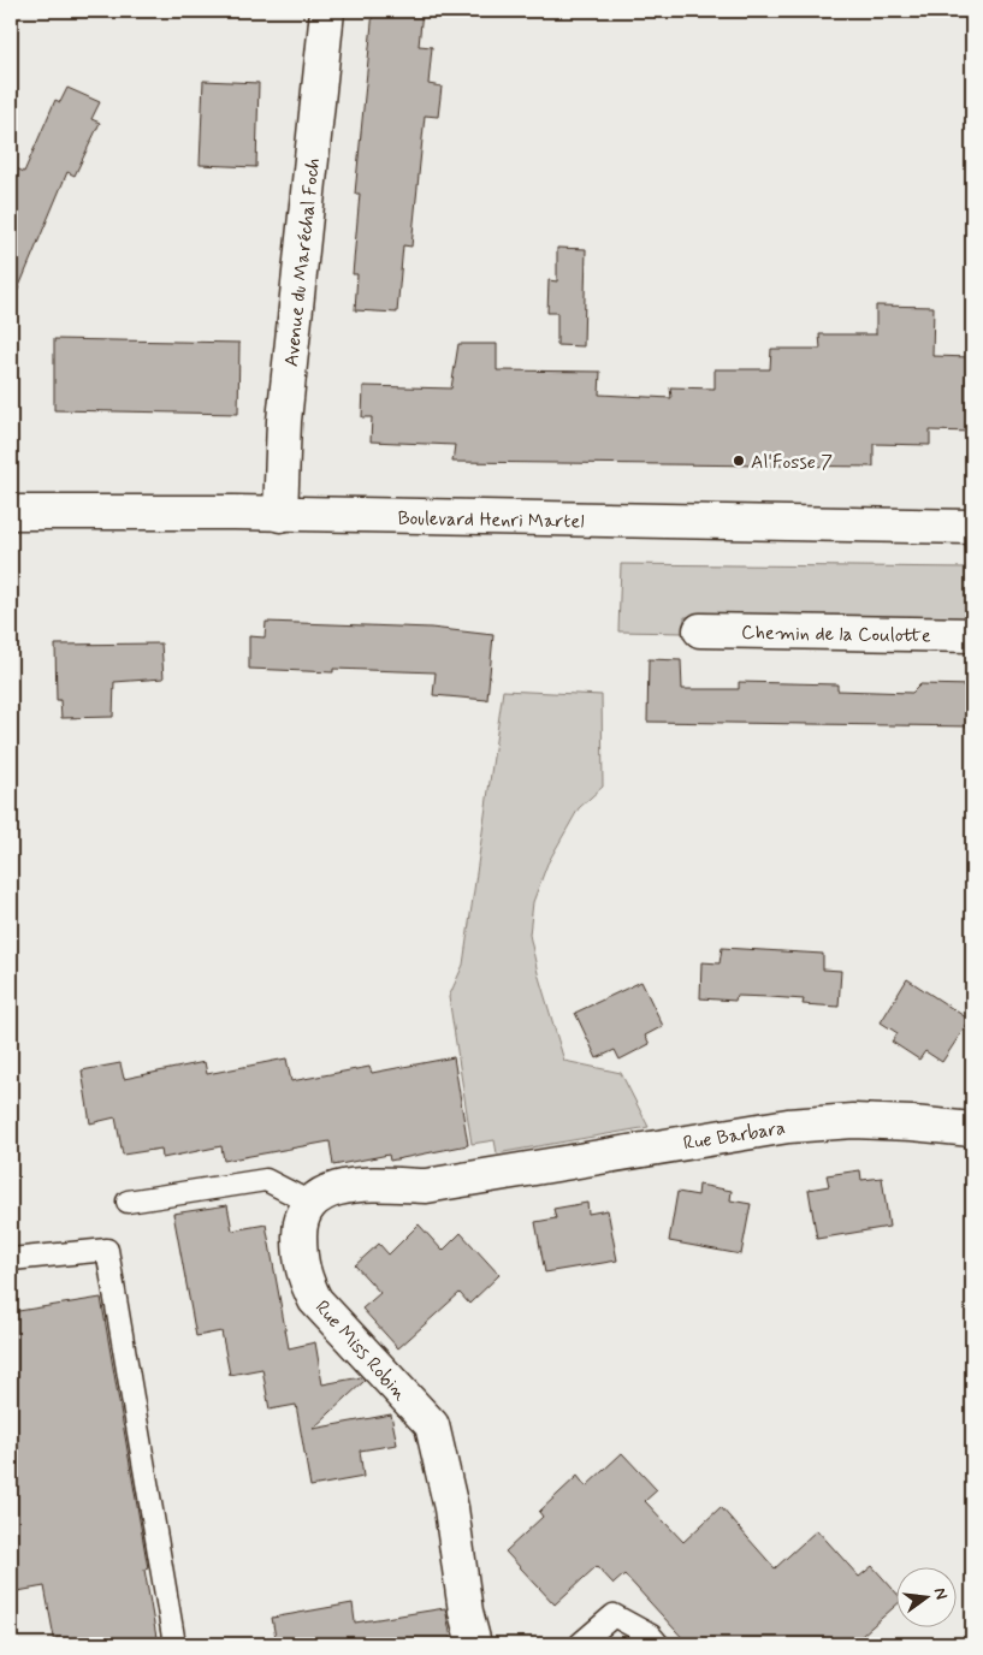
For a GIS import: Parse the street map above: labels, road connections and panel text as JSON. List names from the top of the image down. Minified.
{"streets":{"street":["Avenue du Maréchal Foch","Boulevard Henri Martel","Chemin de la Coulotte","Rue Barbara","Rue Miss Robin"]},"crossings":[["Avenue du Maréchal Foch","Boulevard Henri Martel"],["Rue Barbara","Rue Miss Robin"]],"places":["Al'Fosse 7"],"north":"right"}
